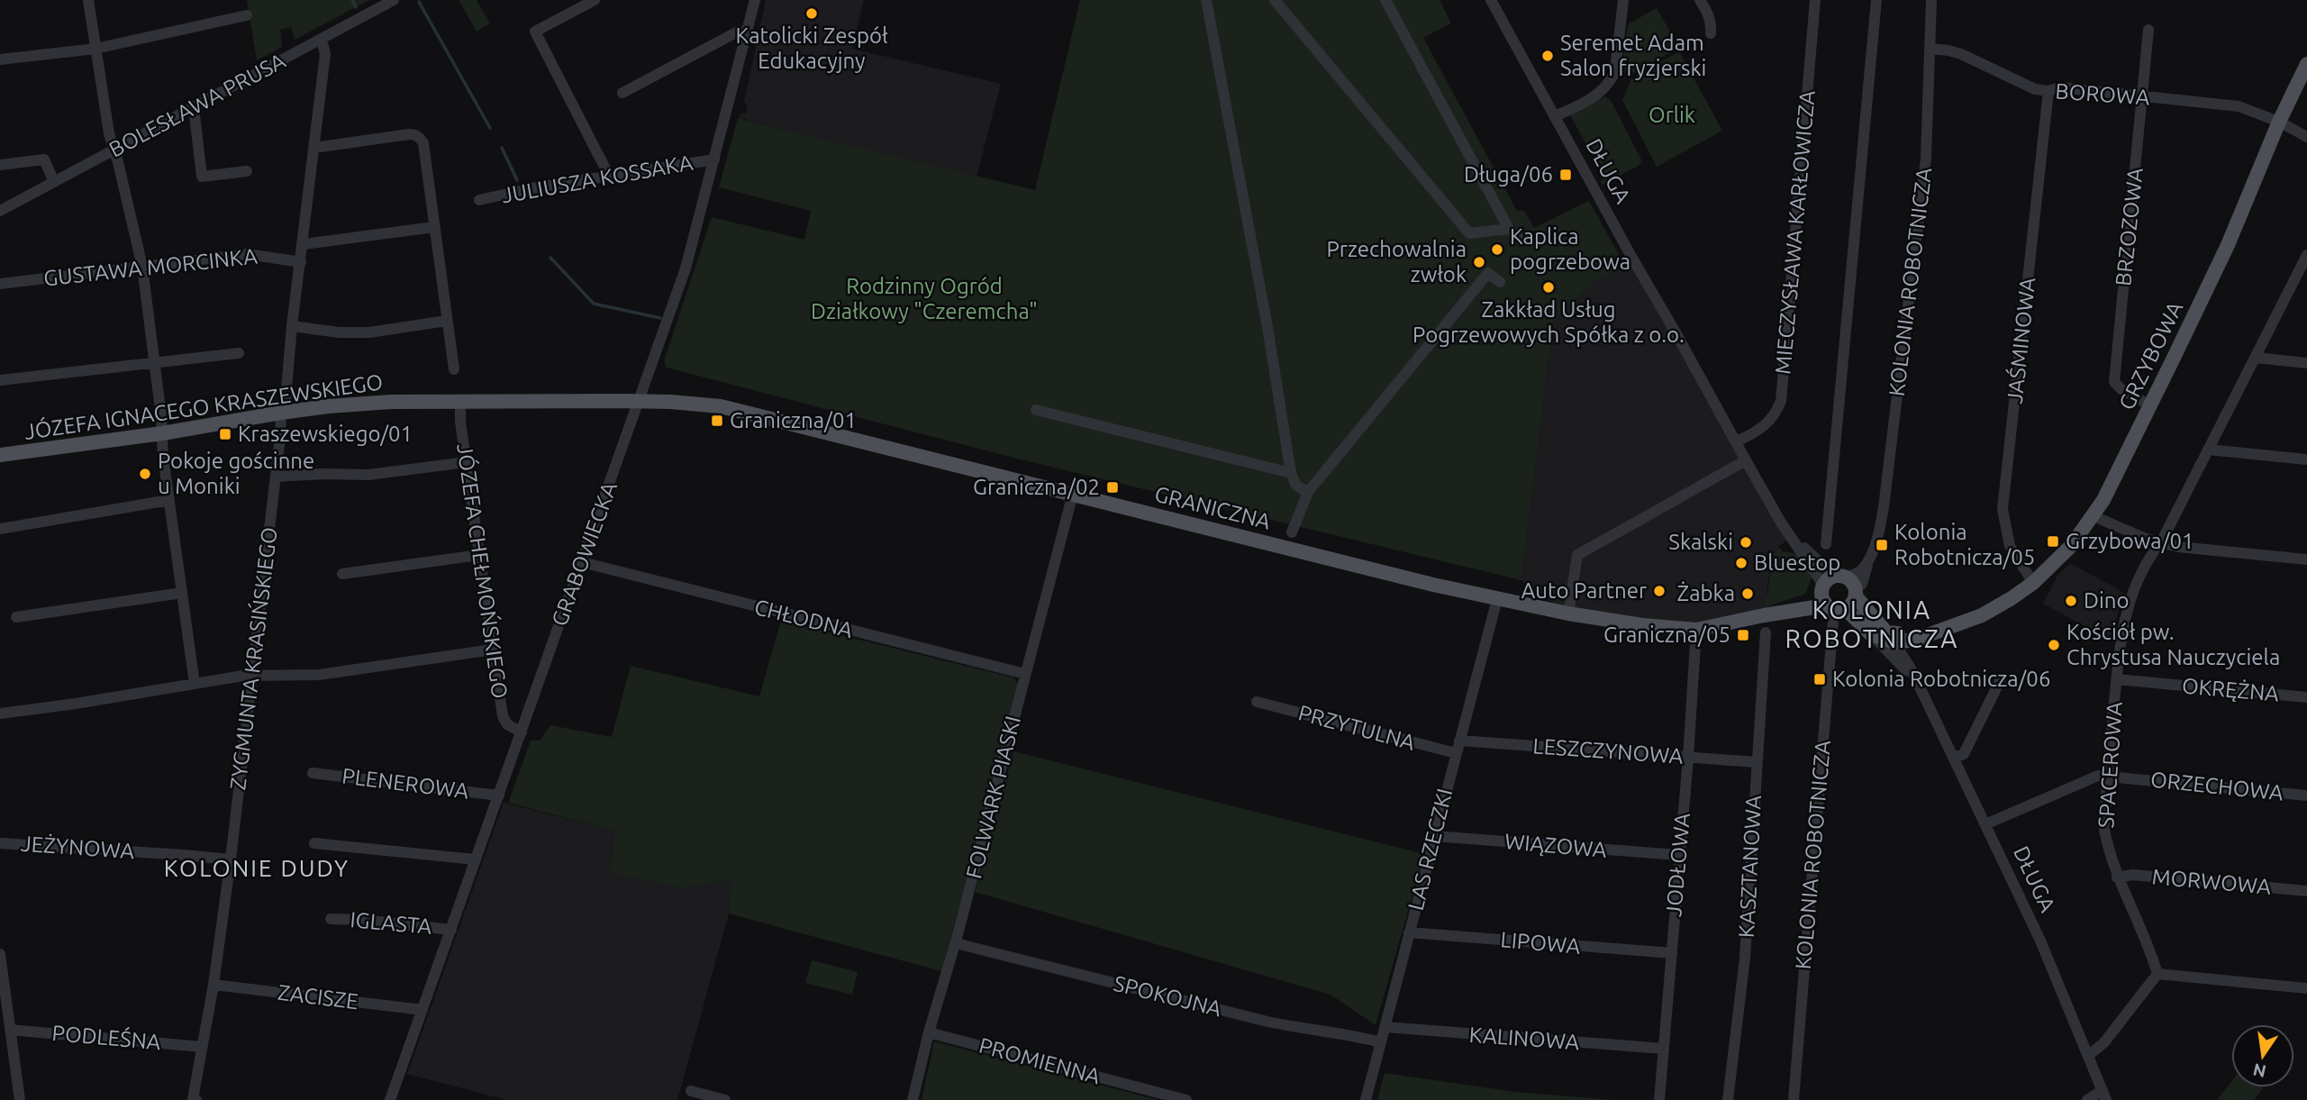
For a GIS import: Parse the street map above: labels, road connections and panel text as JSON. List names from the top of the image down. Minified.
{"streets":{"main road":["DŁUGA","GRZYBOWA","JÓZEFA IGNACEGO KRASZEWSKIEGO","GRANICZNA"],"street":["BOROWA","BOLESŁAWA PRUSA","JULIUSZA KOSSAKA","BRZOZOWA","MIECZYSŁAWA KARŁOWICZA","GUSTAWA MORCINKA","KOLONIA ROBOTNICZA","JAŚMINOWA","GRABOWIECKA","JÓZEFA CHEŁMOŃSKIEGO","CHŁODNA","ZYGMUNTA KRASIŃSKIEGO","OKRĘŻNA","PRZYTULNA","LESZCZYNOWA","SPACEROWA","PLENEROWA","ORZECHOWA","FOLWARK PIASKI","WIĄZOWA","JEŻYNOWA","LAS RZECZKI","JODŁOWA","KASZTANOWA","MORWOWA","IGLASTA","LIPOWA","SPOKOJNA","ZACISZE","PODLEŚNA","KALINOWA","PROMIENNA"]},"crossings":[["BOROWA","BRZOZOWA"],["BOROWA","KOLONIA ROBOTNICZA"],["BOROWA","JAŚMINOWA"],["BOROWA","GRZYBOWA"],["BOLESŁAWA PRUSA","ZYGMUNTA KRASIŃSKIEGO"],["DŁUGA","MIECZYSŁAWA KARŁOWICZA"],["DŁUGA","KOLONIA ROBOTNICZA"],["DŁUGA","GRZYBOWA"],["DŁUGA","GRANICZNA"],["DŁUGA","ORZECHOWA"],["JULIUSZA KOSSAKA","GRABOWIECKA"],["BRZOZOWA","GRZYBOWA"],["GUSTAWA MORCINKA","ZYGMUNTA KRASIŃSKIEGO"],["KOLONIA ROBOTNICZA","GRANICZNA"],["JAŚMINOWA","GRZYBOWA"],["JÓZEFA IGNACEGO KRASZEWSKIEGO","GRANICZNA"],["JÓZEFA IGNACEGO KRASZEWSKIEGO","GRABOWIECKA"],["JÓZEFA IGNACEGO KRASZEWSKIEGO","JÓZEFA CHEŁMOŃSKIEGO"],["JÓZEFA IGNACEGO KRASZEWSKIEGO","ZYGMUNTA KRASIŃSKIEGO"],["GRANICZNA","GRABOWIECKA"],["GRANICZNA","FOLWARK PIASKI"],["GRANICZNA","LAS RZECZKI"],["GRANICZNA","JODŁOWA"],["GRABOWIECKA","JÓZEFA CHEŁMOŃSKIEGO"],["GRABOWIECKA","CHŁODNA"],["GRABOWIECKA","PLENEROWA"],["GRABOWIECKA","IGLASTA"],["GRABOWIECKA","ZACISZE"],["CHŁODNA","FOLWARK PIASKI"],["ZYGMUNTA KRASIŃSKIEGO","JEŻYNOWA"],["ZYGMUNTA KRASIŃSKIEGO","ZACISZE"],["ZYGMUNTA KRASIŃSKIEGO","PODLEŚNA"],["OKRĘŻNA","SPACEROWA"],["PRZYTULNA","LAS RZECZKI"],["LESZCZYNOWA","LAS RZECZKI"],["LESZCZYNOWA","JODŁOWA"],["LESZCZYNOWA","KASZTANOWA"],["SPACEROWA","ORZECHOWA"],["SPACEROWA","MORWOWA"],["FOLWARK PIASKI","SPOKOJNA"],["FOLWARK PIASKI","PROMIENNA"],["WIĄZOWA","LAS RZECZKI"],["WIĄZOWA","JODŁOWA"],["LAS RZECZKI","LIPOWA"],["LAS RZECZKI","SPOKOJNA"],["LAS RZECZKI","KALINOWA"],["JODŁOWA","LIPOWA"],["JODŁOWA","KALINOWA"]],"districts":["KOLONIA ROBOTNICZA","KOLONIE DUDY"],"parks":["Orlik","Rodzinny Ogród Działkowy \"Czeremcha\""],"places":{"other":["Katolicki Zespół Edukacyjny","Seremet Adam Salon fryzjerski","Kaplica pogrzebowa","Przechowalnia zwłok","Zakkład Usług Pogrzewowych Spółka z o.o.","Pokoje gościnne u Moniki","Skalski","Bluestop","Auto Partner","Żabka","Dino","Kościół pw. Chrystusa Nauczyciela"],"transit":["Długa/06","Graniczna/01","Kraszewskiego/01","Graniczna/02","Grzybowa/01","Kolonia Robotnicza/05","Graniczna/05","Kolonia Robotnicza/06"]},"north":"bottom"}
